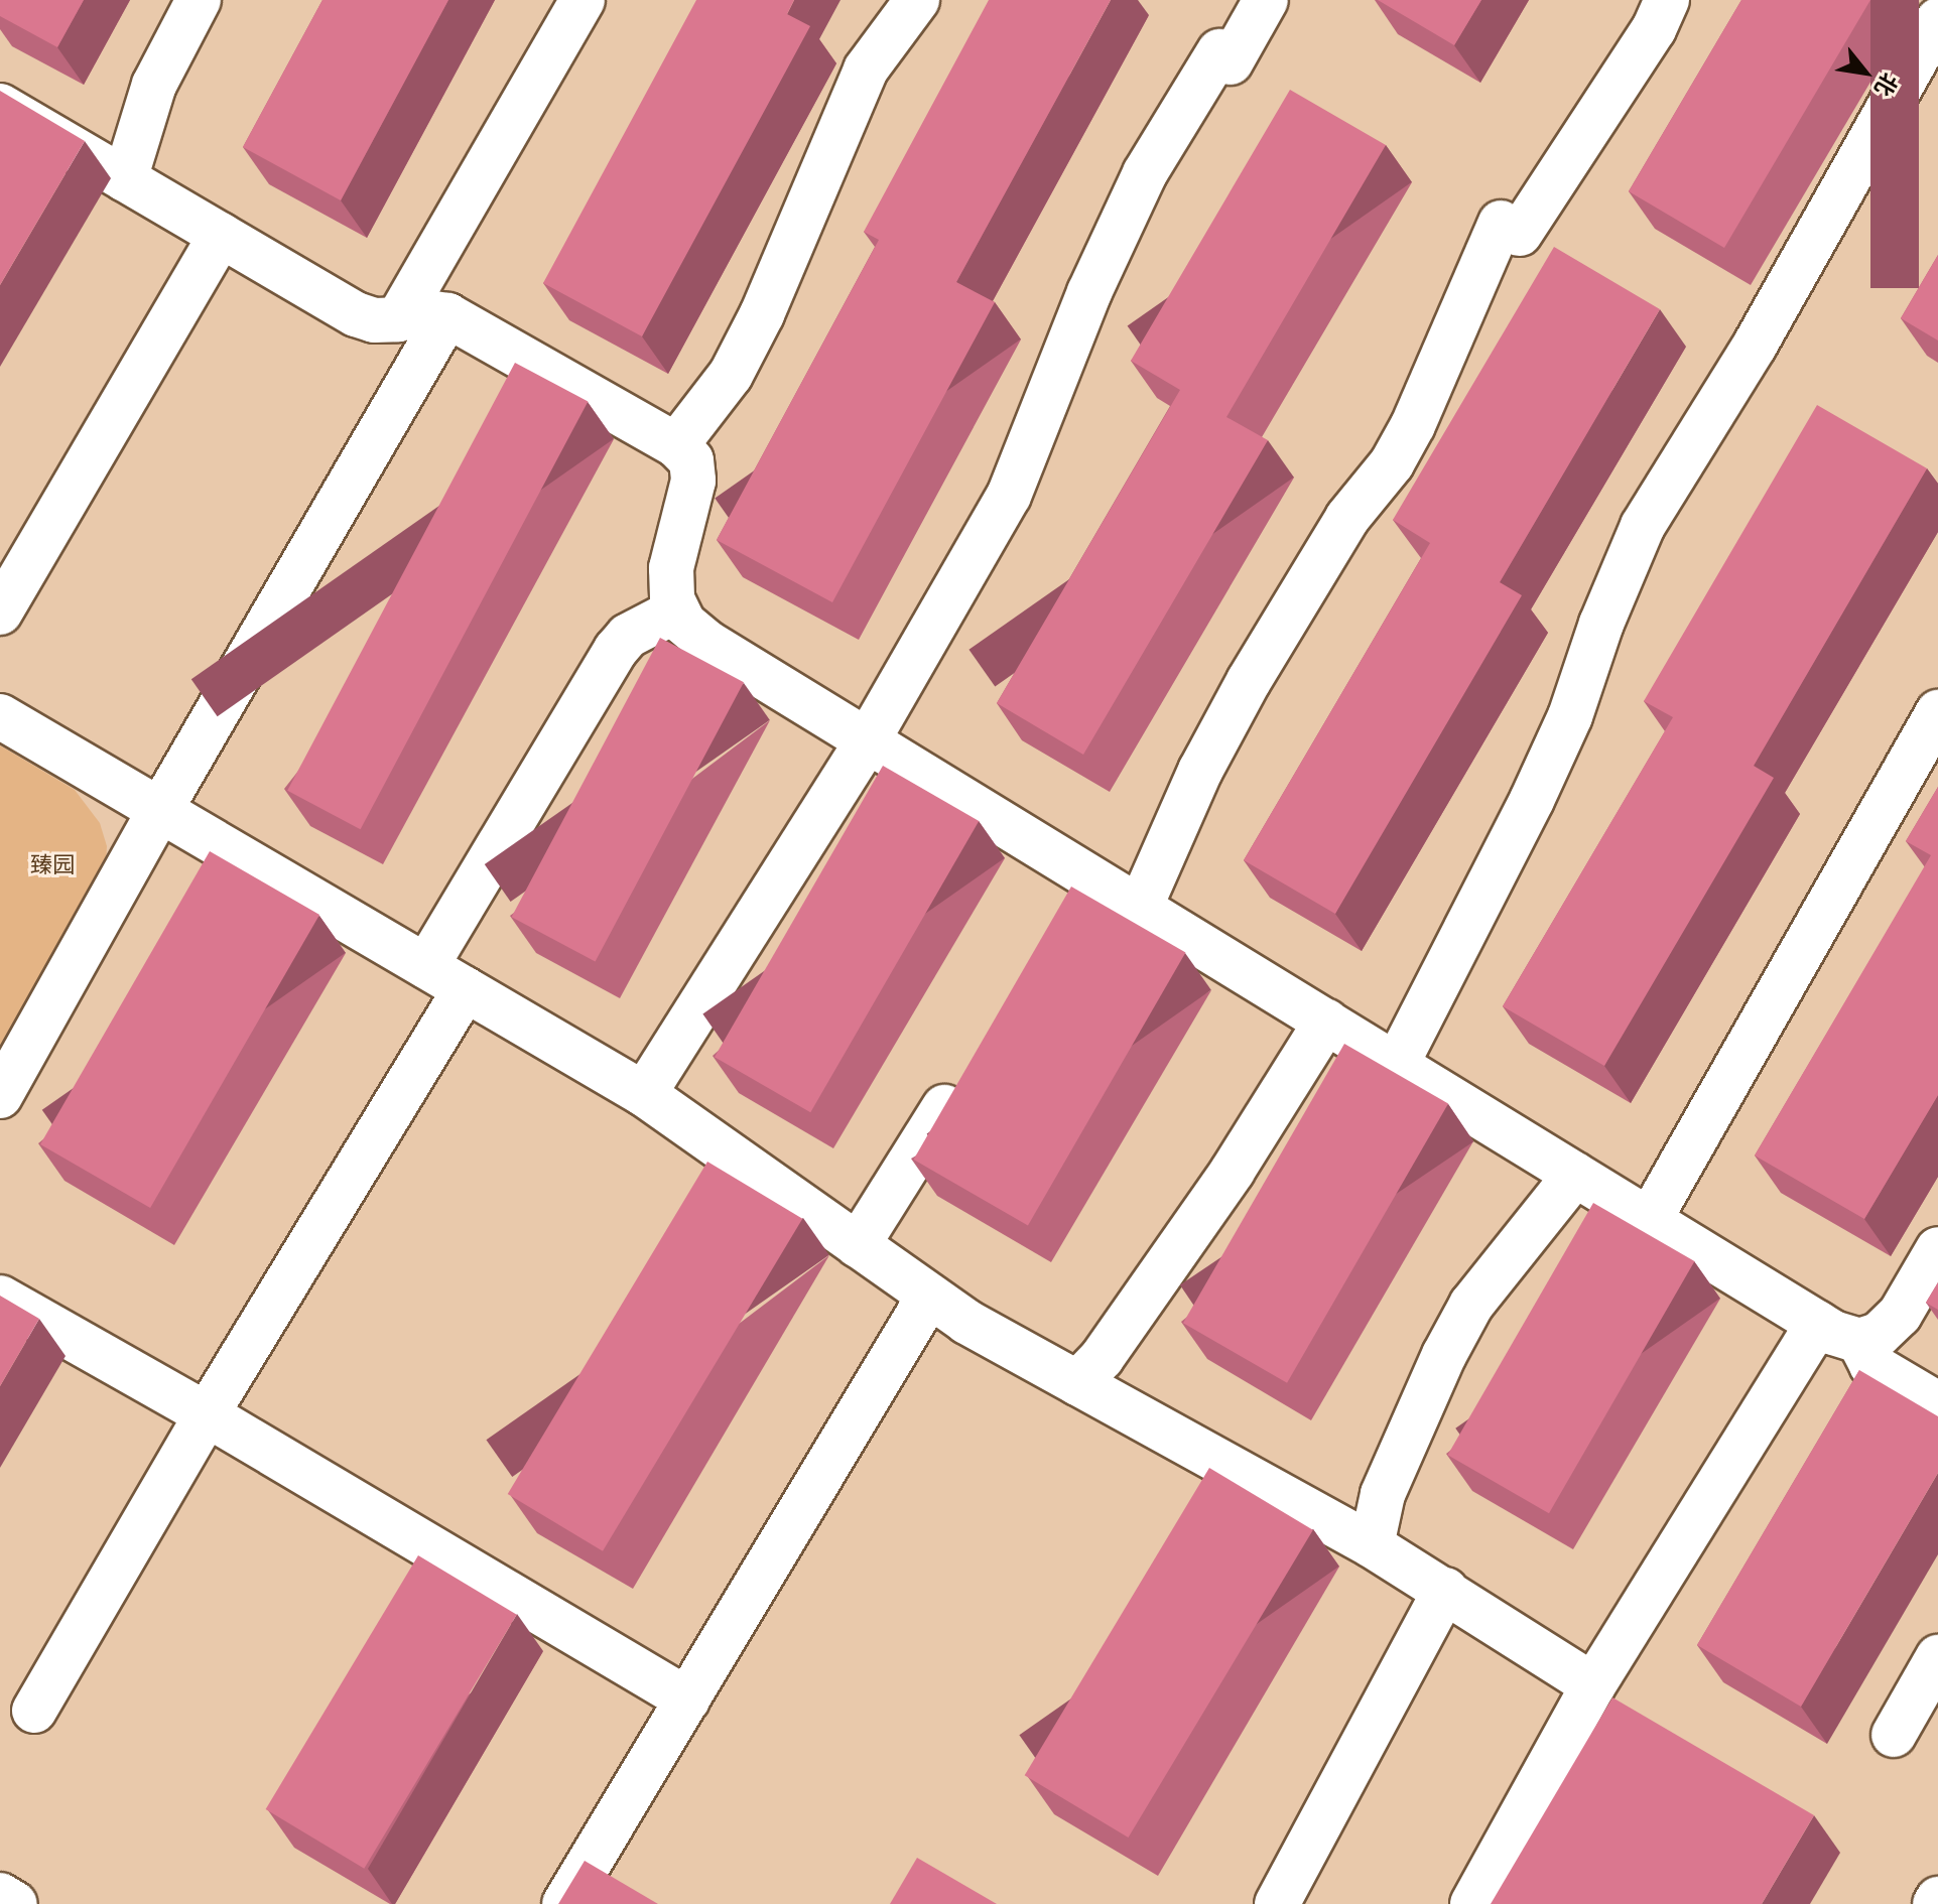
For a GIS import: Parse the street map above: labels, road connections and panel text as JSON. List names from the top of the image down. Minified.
{"parks":["臻园"],"north":"bottom right"}
